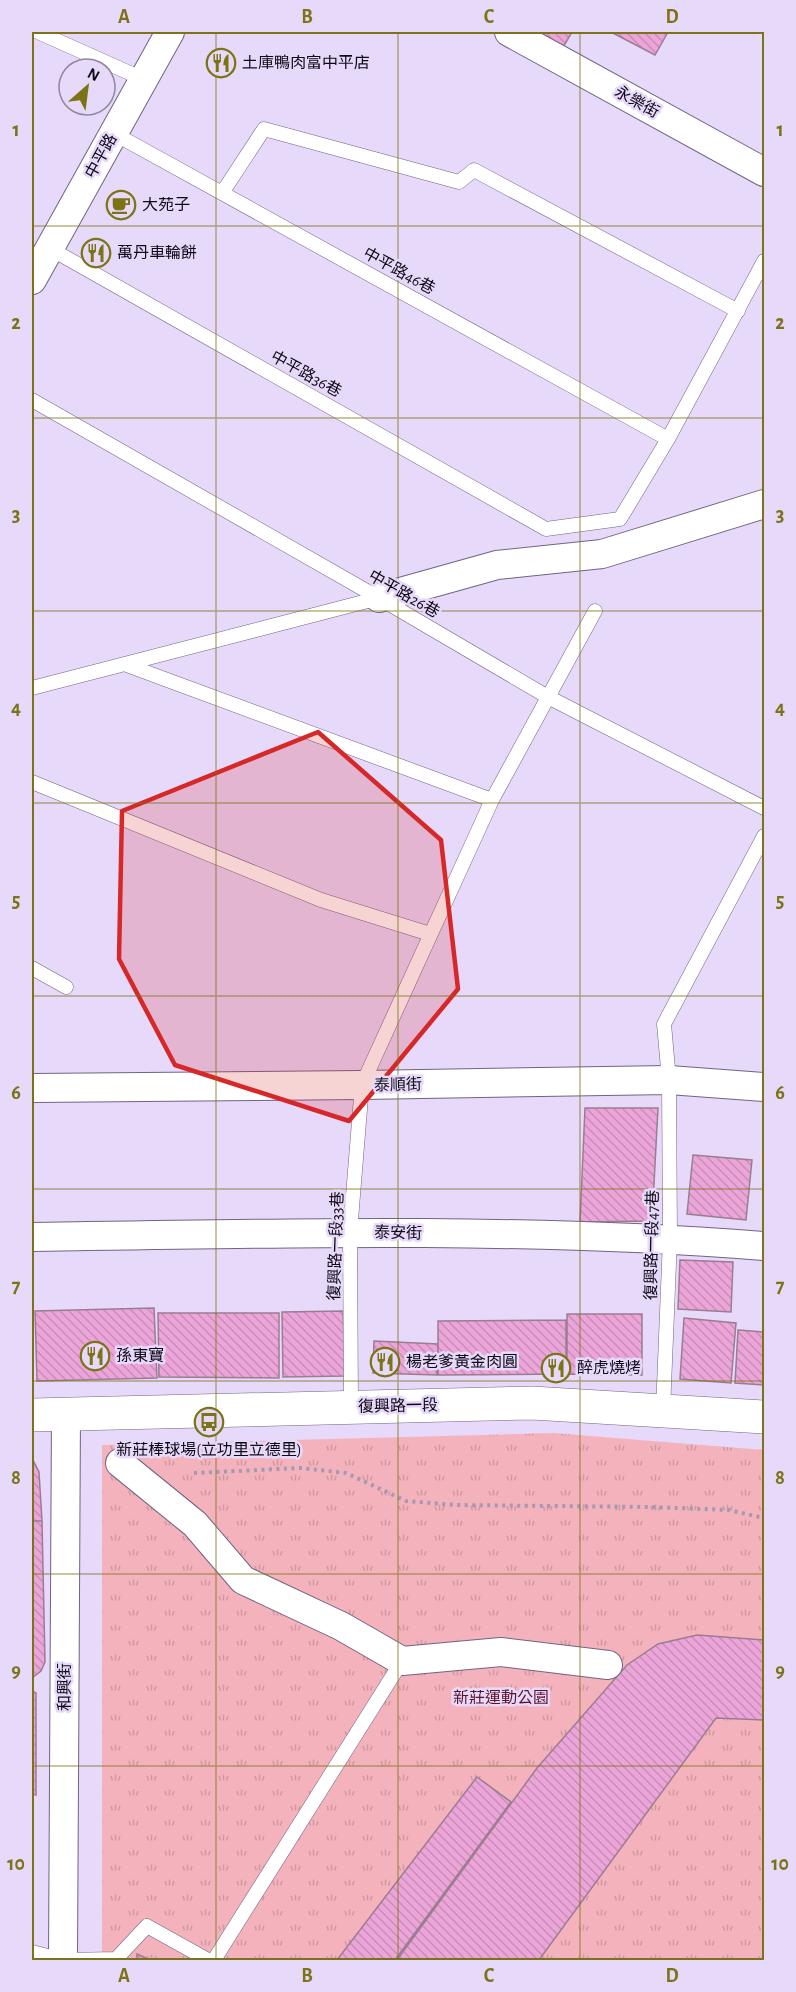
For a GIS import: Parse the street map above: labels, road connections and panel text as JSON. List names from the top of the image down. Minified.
{"streets":{"street":["永樂街","中平路","泰順街","泰安街","復興路一段","和興街"],"lane":["中平路46巷","中平路36巷","中平路26巷","復興路一段47巷","復興路一段33巷"]},"crossings":[["中平路","中平路46巷"],["中平路","中平路36巷"],["中平路46巷","中平路36巷"],["中平路26巷","復興路一段33巷"],["泰順街","復興路一段47巷"],["泰順街","復興路一段33巷"],["泰安街","復興路一段47巷"],["泰安街","復興路一段33巷"],["復興路一段47巷","復興路一段"],["復興路一段33巷","復興路一段"],["復興路一段","和興街"]],"parks":["新莊運動公園"],"places":{"restaurant":["土庫鴨肉富中平店","萬丹車輪餅","孫東寶","楊老爹黃金肉圓","醉虎燒烤"],"cafe":["大苑子"],"bus stop":["新莊棒球場(立功里立德里)"]},"north":"top right","grid":{"columns":["A","B","C","D"],"rows":["1","2","3","4","5","6","7","8","9","10"]}}
